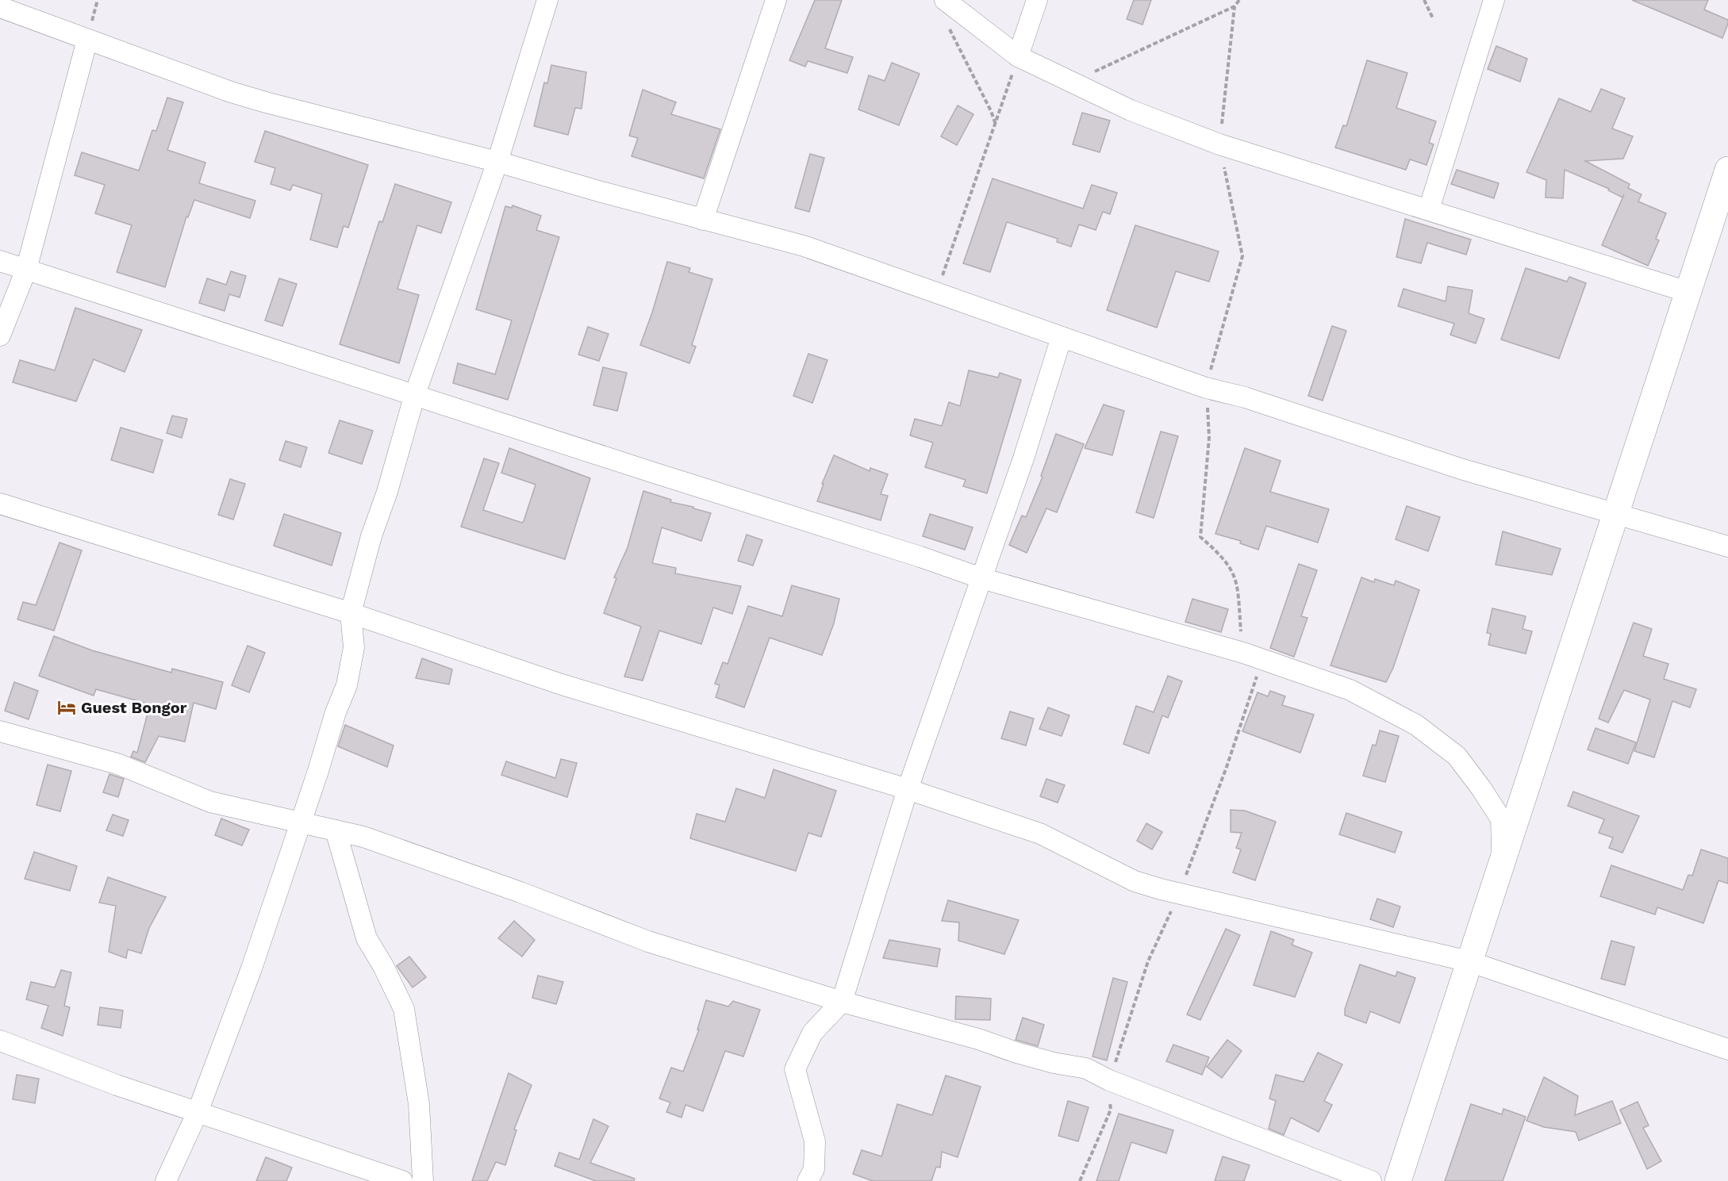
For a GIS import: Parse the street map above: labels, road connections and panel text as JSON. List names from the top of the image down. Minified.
{"places":{"hotel":["Guest Bongor"]}}
